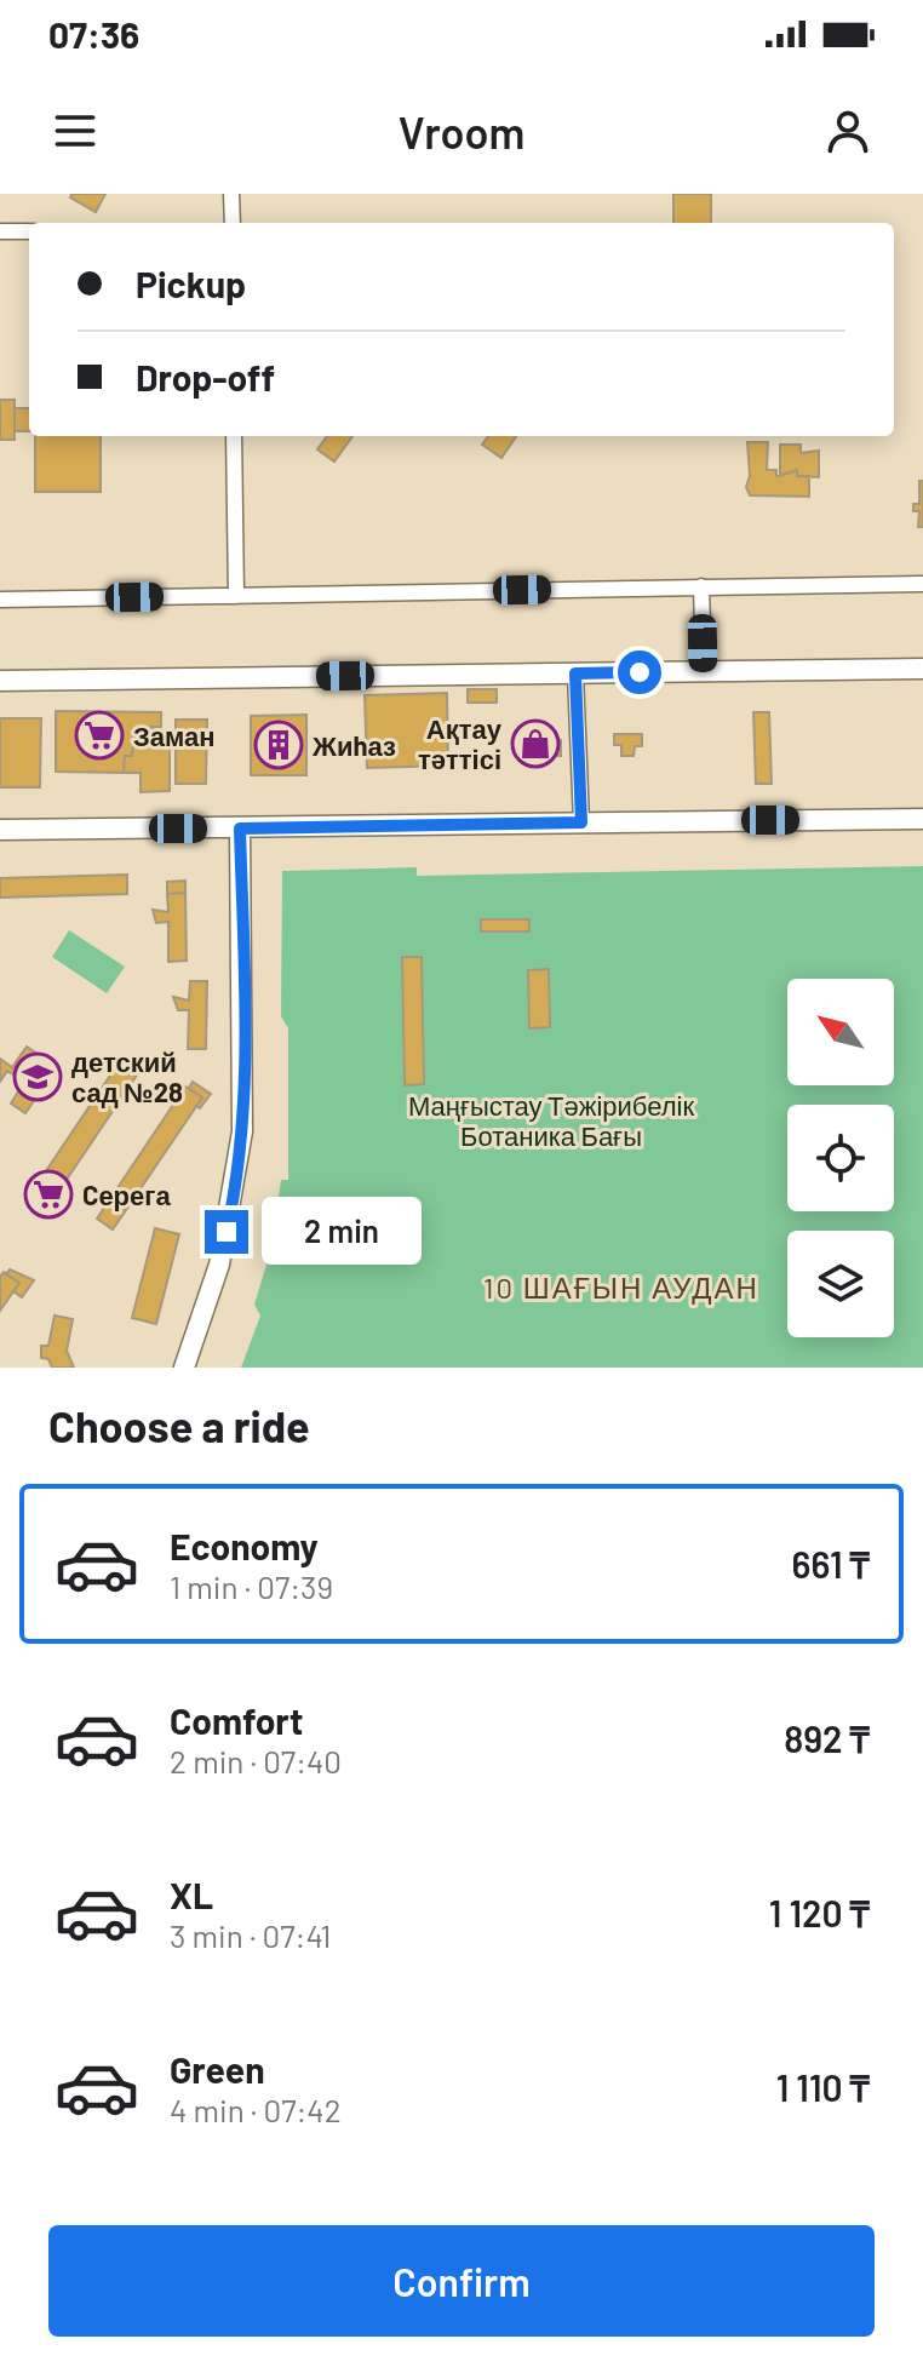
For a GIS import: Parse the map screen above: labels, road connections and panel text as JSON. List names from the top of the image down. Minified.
{"districts":["10 ШАҒЫН АУДАН"],"parks":["Маңғыстау Тәжірибелік Ботаника Бағы"],"places":{"supermarket":["Заман","Cерега"],"shop":["Ақтау тәттісі"],"building":["Жиhаз"],"school or university":["детский сад №28"]},"north":"top left","page":{"status":"07:36","header":"Vroom","banner":["Pickup","Drop-off"],"bubble":"2 min","heading":"Choose a ride","list":[{"name":"Economy","note":"1 min · 07:39","value":"661 ₸"},{"name":"Comfort","note":"2 min · 07:40","value":"892 ₸"},{"name":"XL","note":"3 min · 07:41","value":"1 120 ₸"},{"name":"Green","note":"4 min · 07:42","value":"1 110 ₸"}],"buttons":"Confirm"}}
